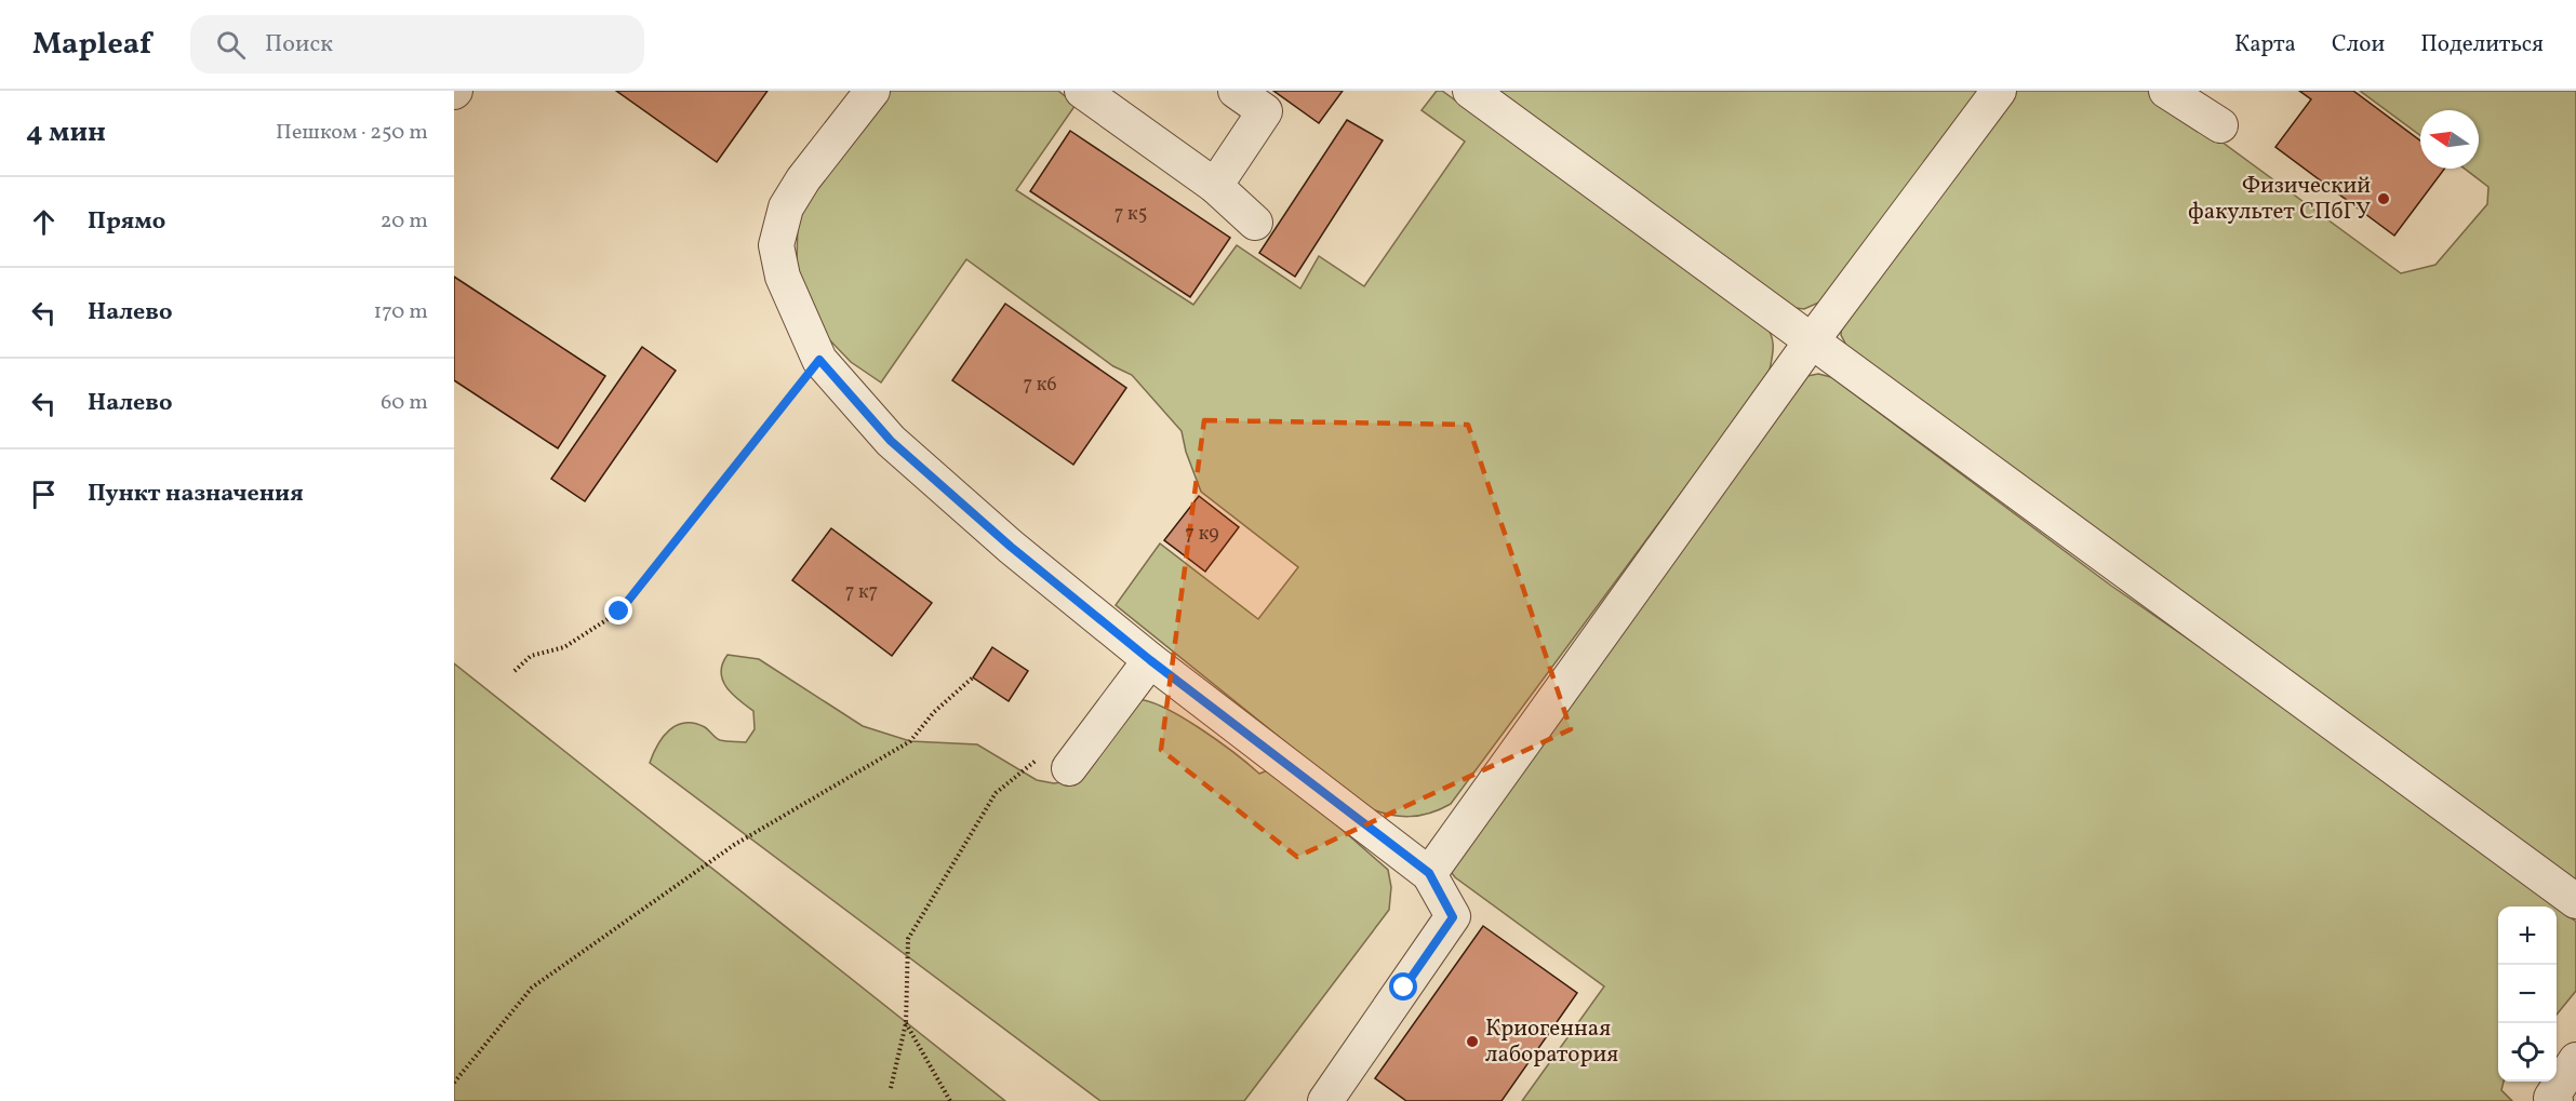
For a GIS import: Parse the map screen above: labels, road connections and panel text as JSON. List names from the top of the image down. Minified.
{"places":["Физический факультет СПбГУ","Криогенная лаборатория"],"house_numbers":["7 к5","7 к6","7 к9","7 к7"],"north":"left","page":{"header":"Mapleaf","search":"Поиск","nav":["Карта","Слои","Поделиться"],"heading":["4 мин","Пешком · 250 m"],"list":[["Прямо","20 m"],["Налево","170 m"],["Налево","60 m"],"Пункт назначения"],"map_buttons":["+","−"]}}
